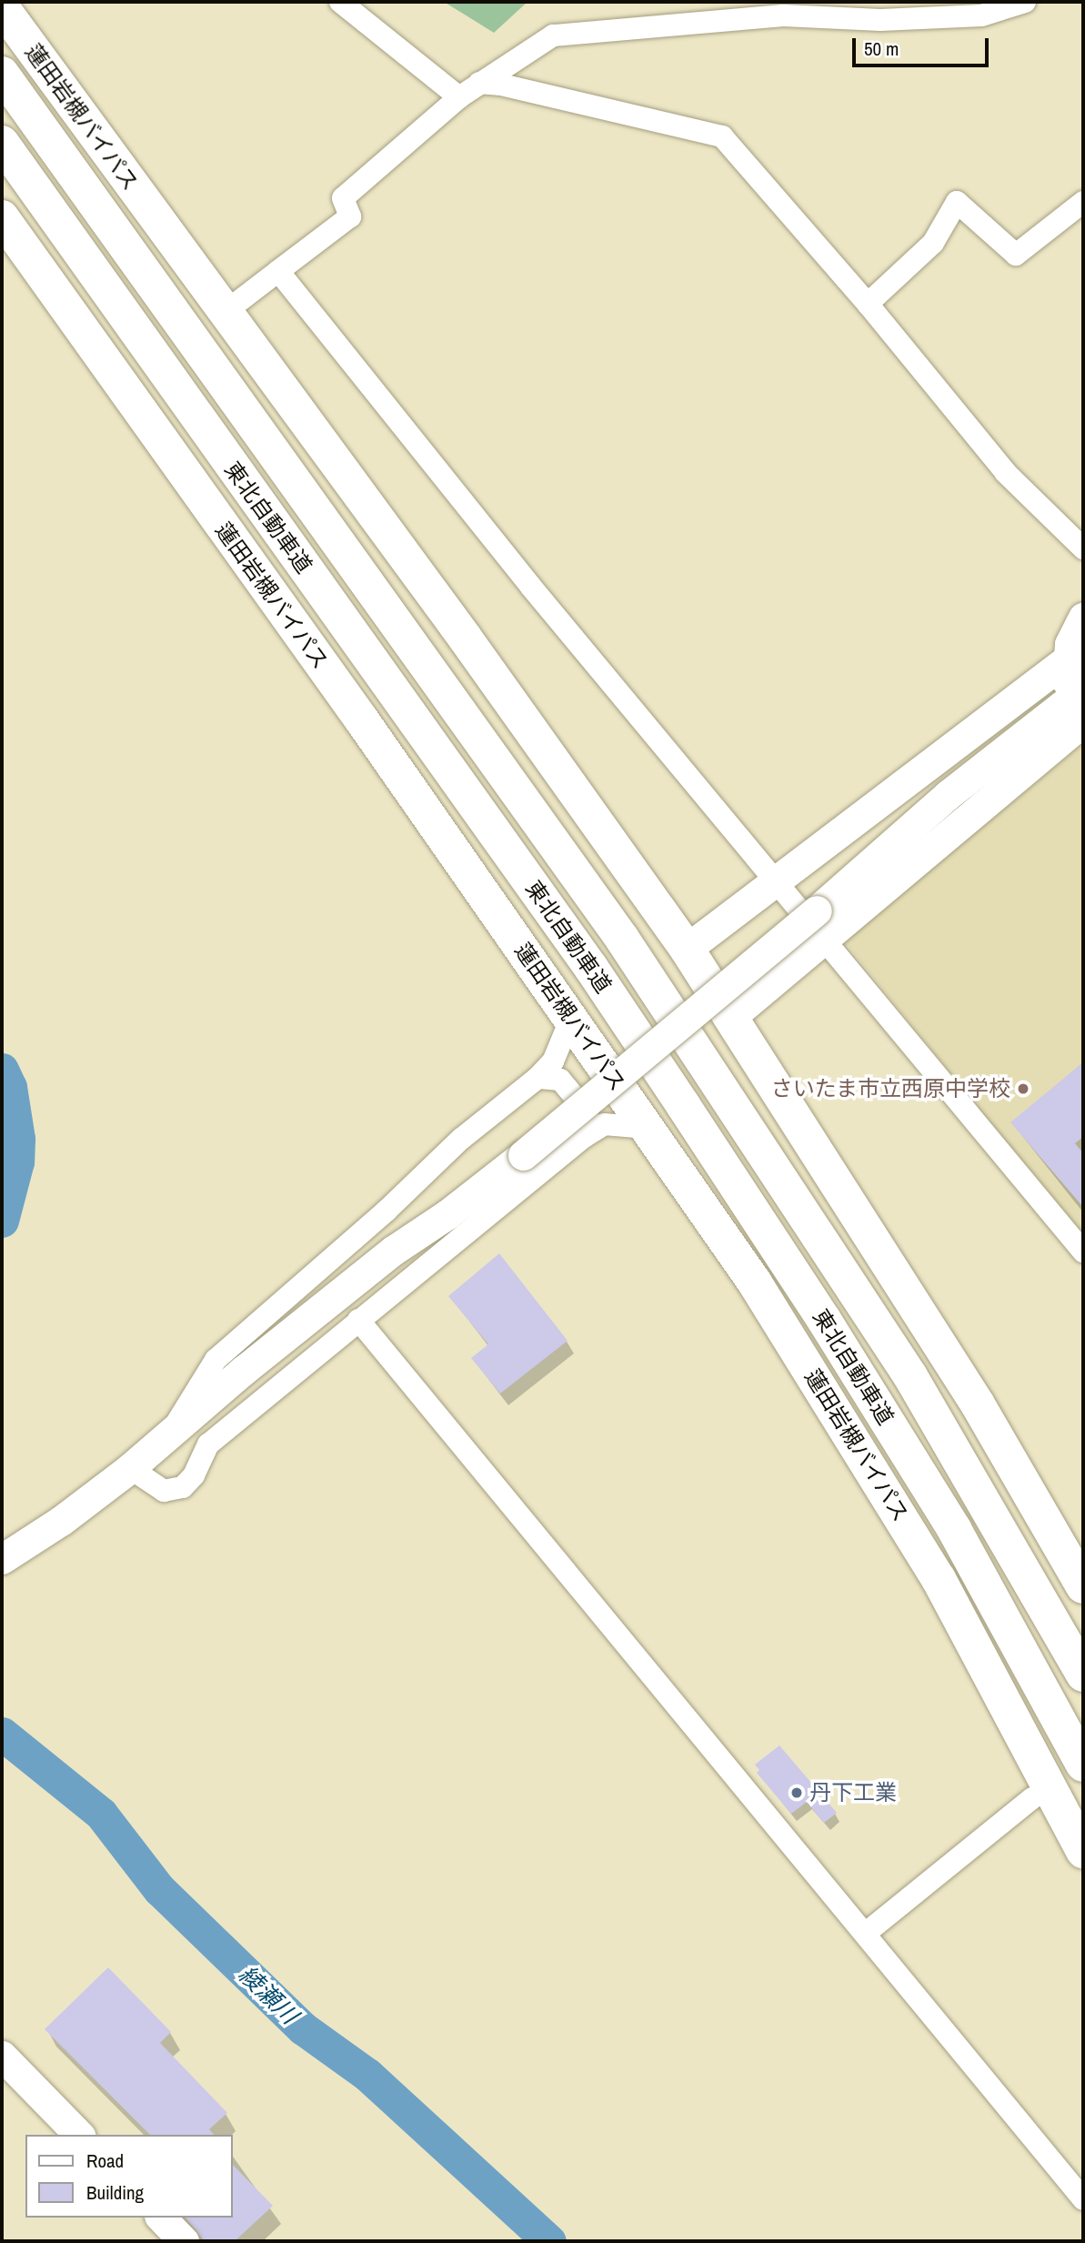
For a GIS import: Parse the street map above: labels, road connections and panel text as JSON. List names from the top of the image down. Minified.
{"streets":{"highway":["蓮田岩槻バイパス","東北自動車道"]},"water":["綾瀬川"],"places":["さいたま市立西原中学校","丹下工業"],"legend":["Road","Building"],"scale_bar":"50 m"}
